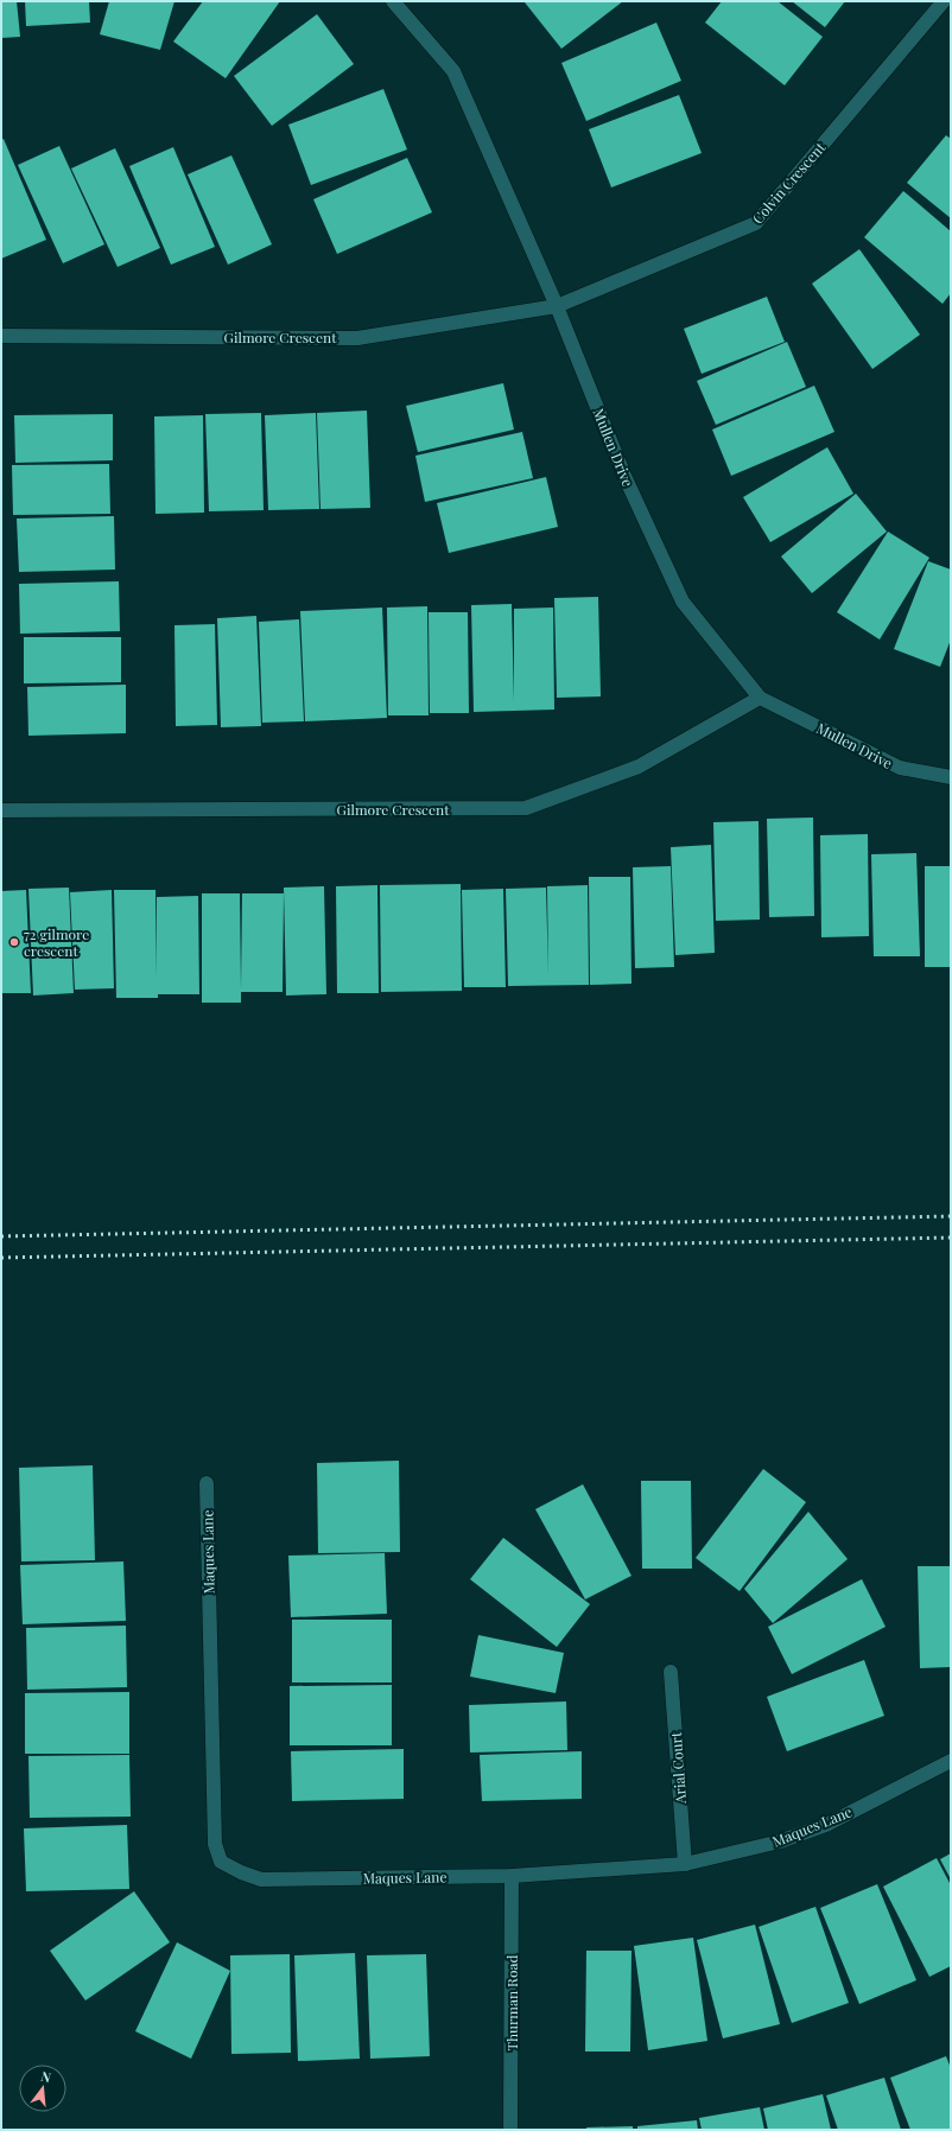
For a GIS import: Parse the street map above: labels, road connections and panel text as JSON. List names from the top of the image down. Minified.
{"streets":{"street":["Colvin Crescent","Gilmore Crescent","Mullen Drive","Maques Lane","Arial Court","Thurman Road"]},"crossings":[["Colvin Crescent","Gilmore Crescent"],["Colvin Crescent","Mullen Drive"],["Gilmore Crescent","Mullen Drive"],["Maques Lane","Arial Court"],["Maques Lane","Thurman Road"]],"places":["72 gilmore crescent"],"north":"top"}
